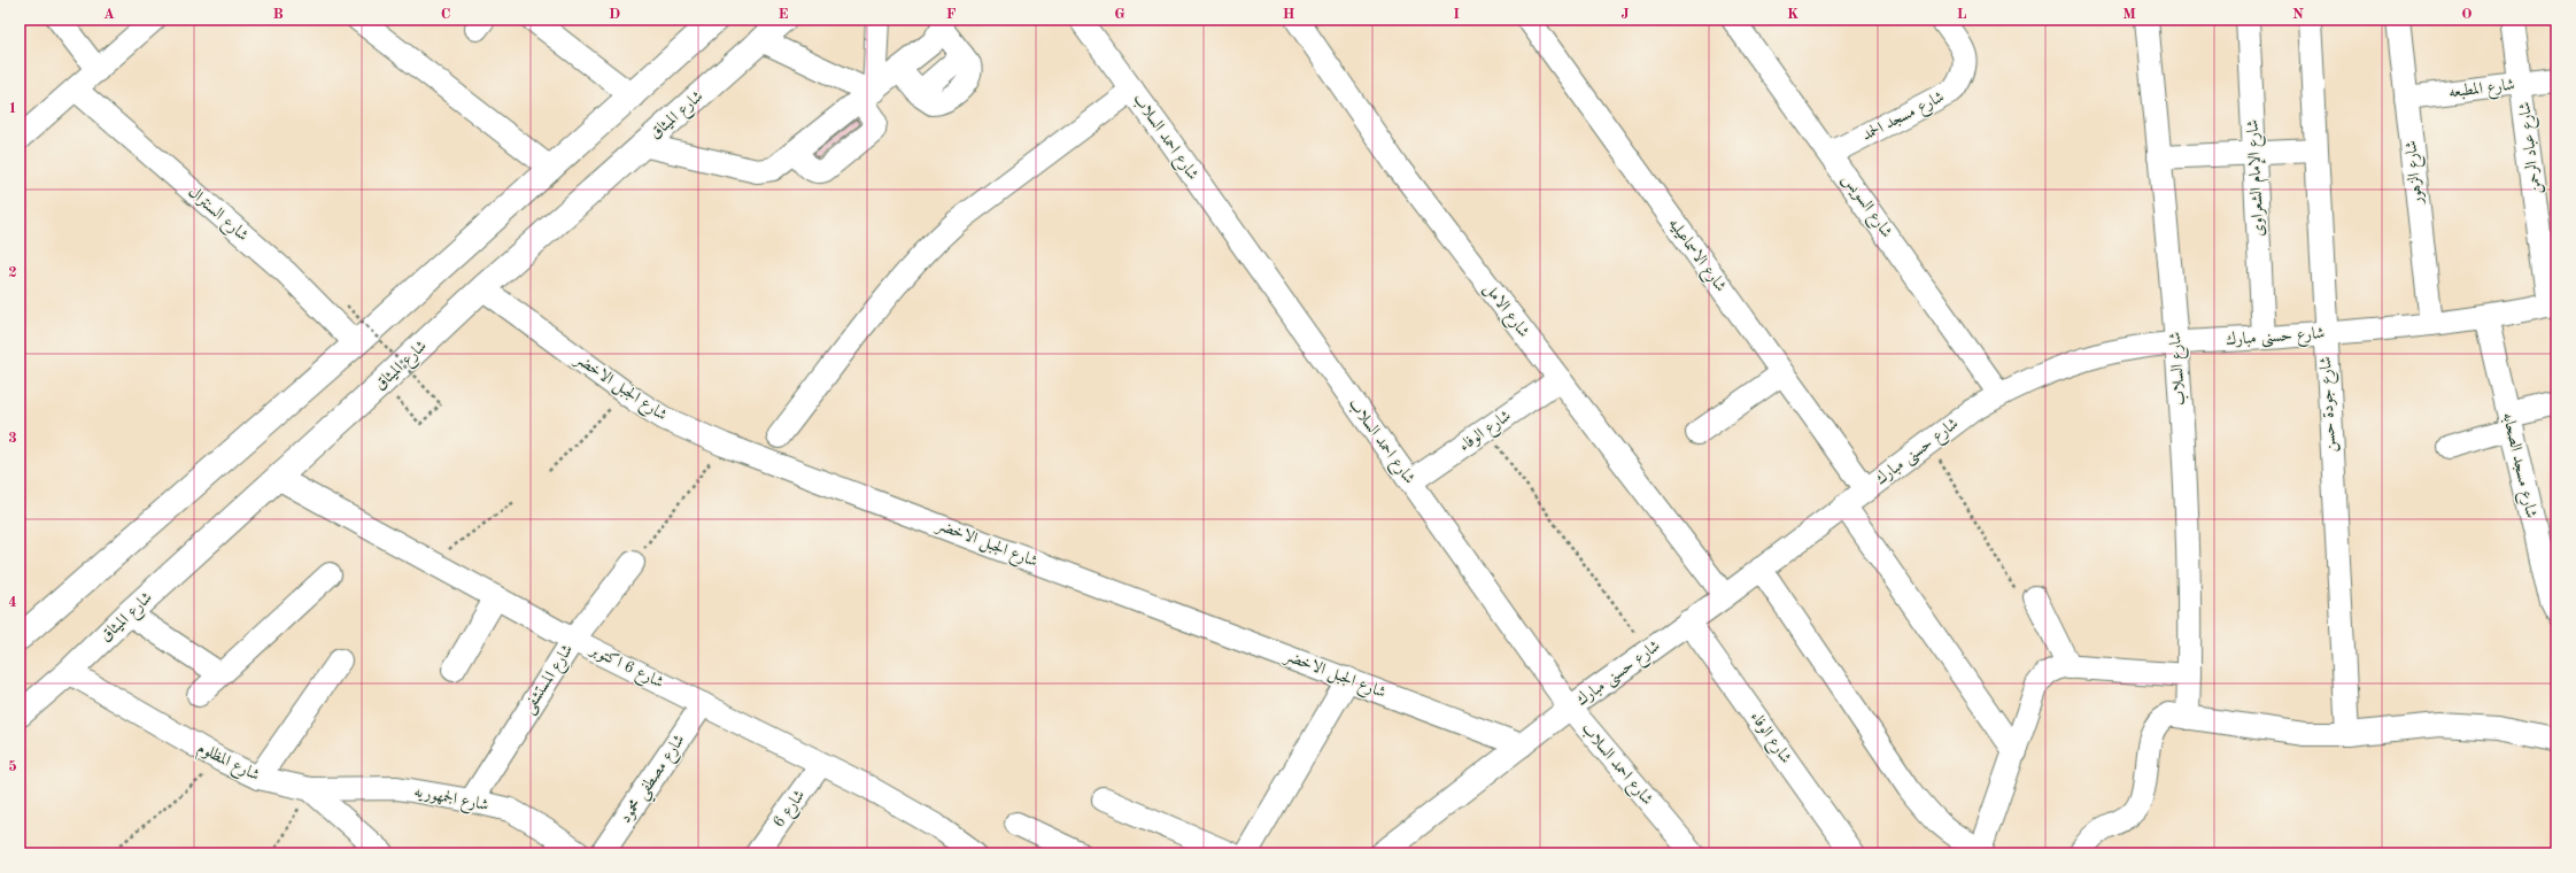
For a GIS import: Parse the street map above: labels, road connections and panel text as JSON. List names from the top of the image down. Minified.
{"streets":{"main road":["شارع الميثاق"],"street":["شارع المطبعه","شارع مسجد الحمد","شارع احمد السلاب","شارع عباد الرحمن","شارع الزهور","شارع الإمام الشعراوى","شارع السويس","شارع السنترال","شارع الاسماعيليه","شارع الامل","شارع حسنى مبارك","شارع السلاب","شارع الجبل الاخضر","شارع جودة حسن","شارع الوفاء","شارع مسجد الصحابه","شارع 6 اكتوبر","شارع المستشفى","شارع المظلوم","شارع مصطفي محمود","شارع الجمهوريه","شارع 6"]},"crossings":[["شارع المطبعه","شارع عباد الرحمن"],["شارع المطبعه","شارع الزهور"],["شارع الميثاق","شارع الجبل الاخضر"],["شارع الميثاق","شارع 6 اكتوبر"],["شارع الميثاق","شارع المظلوم"],["شارع مسجد الحمد","شارع السويس"],["شارع احمد السلاب","شارع حسنى مبارك"],["شارع احمد السلاب","شارع الوفاء"],["شارع عباد الرحمن","شارع حسنى مبارك"],["شارع الزهور","شارع حسنى مبارك"],["شارع الإمام الشعراوى","شارع حسنى مبارك"],["شارع السويس","شارع حسنى مبارك"],["شارع الاسماعيليه","شارع حسنى مبارك"],["شارع الامل","شارع حسنى مبارك"],["شارع الامل","شارع الوفاء"],["شارع حسنى مبارك","شارع السلاب"],["شارع حسنى مبارك","شارع الجبل الاخضر"],["شارع حسنى مبارك","شارع جودة حسن"],["شارع حسنى مبارك","شارع الوفاء"],["شارع حسنى مبارك","شارع مسجد الصحابه"],["شارع 6 اكتوبر","شارع المستشفى"],["شارع 6 اكتوبر","شارع مصطفي محمود"],["شارع 6 اكتوبر","شارع 6"],["شارع المستشفى","شارع الجمهوريه"],["شارع المظلوم","شارع الجمهوريه"]],"grid":{"columns":["A","B","C","D","E","F","G","H","I","J","K","L","M","N","O"],"rows":["1","2","3","4","5"]}}
